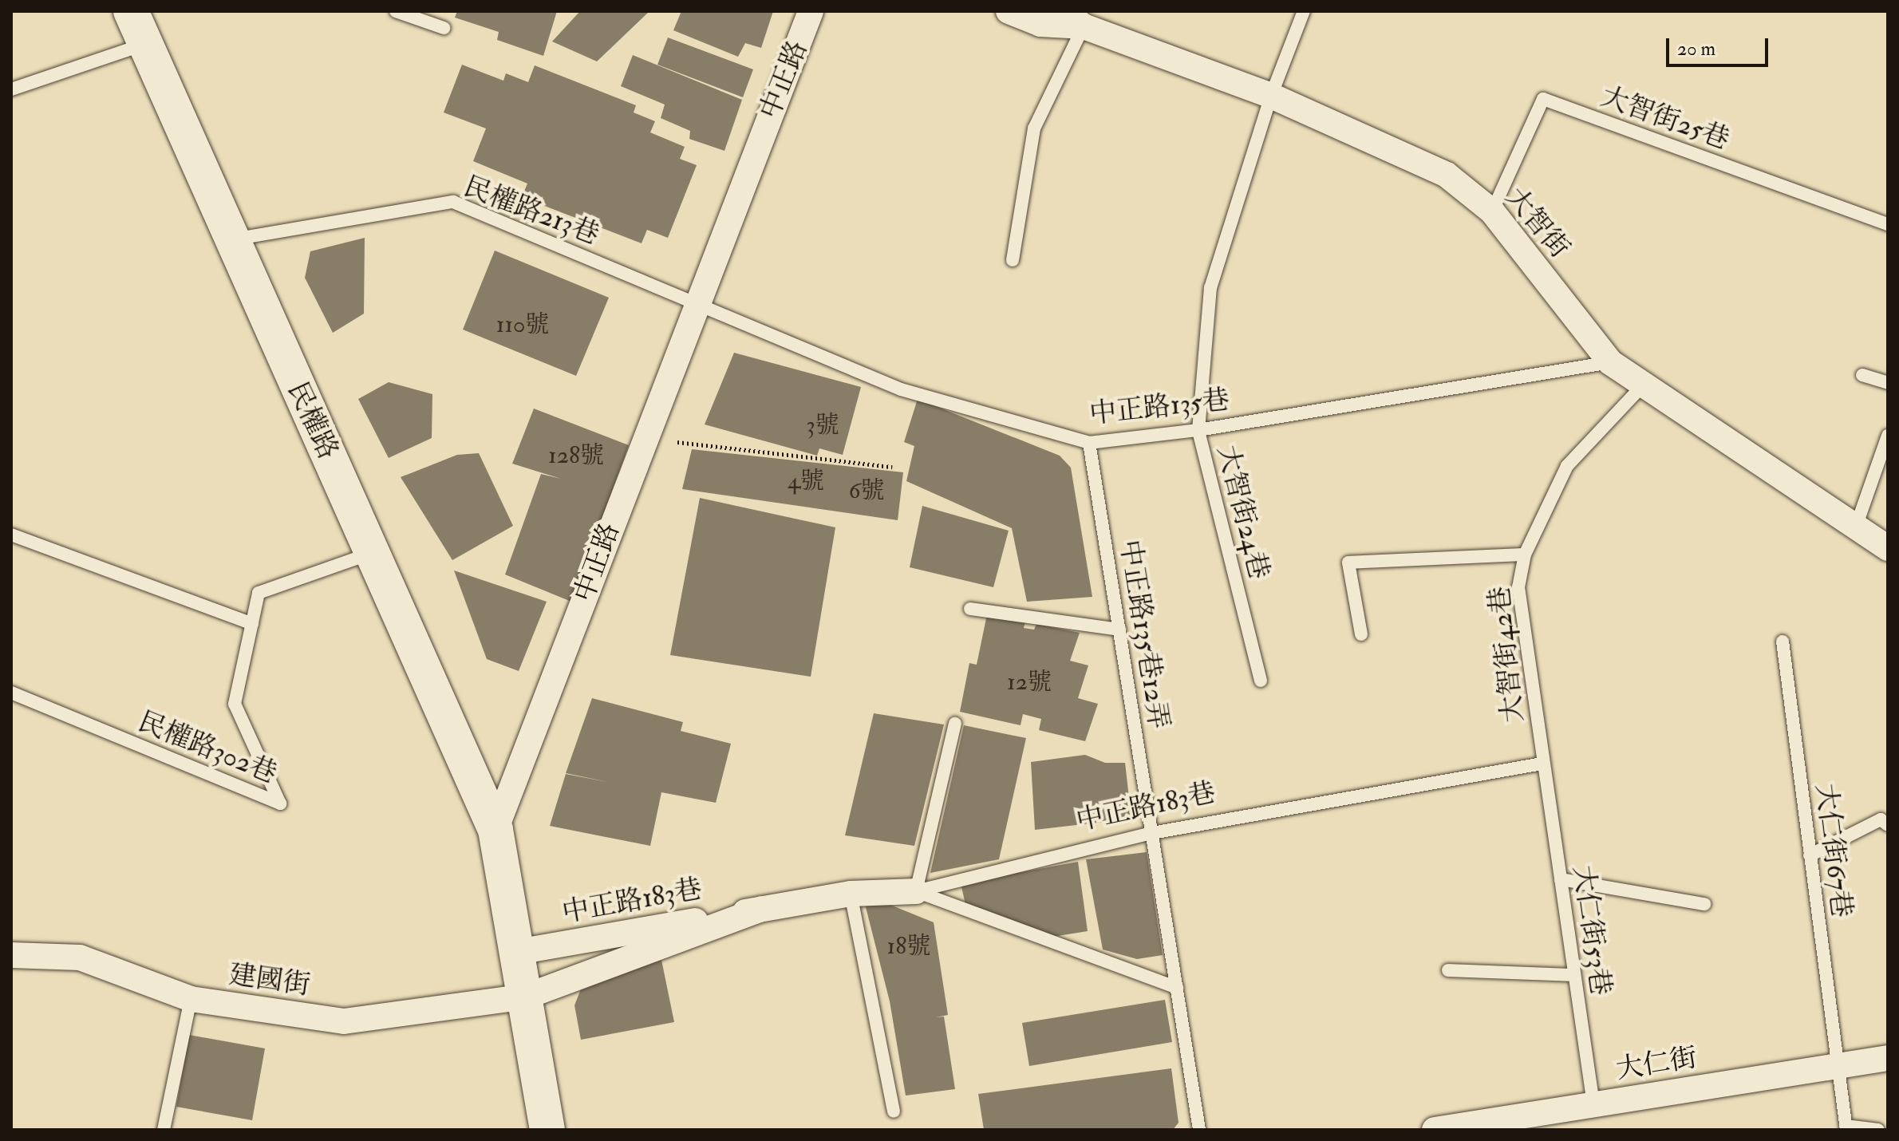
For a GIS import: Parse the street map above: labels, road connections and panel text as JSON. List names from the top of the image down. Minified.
{"streets":{"main road":["中正路","民權路"],"street":["大智街","中正路183巷","建國街","大仁街"],"lane":["大智街25巷","民權路213巷","中正路135巷","大智街24巷","中正路135巷12弄","大智街42巷","民權路302巷","大仁街67巷","大仁街53巷"]},"crossings":[["中正路","民權路213巷"],["中正路","中正路135巷"],["中正路","民權路"],["中正路","中正路183巷"],["中正路","建國街"],["大智街25巷","大智街"],["民權路213巷","中正路135巷"],["民權路213巷","民權路"],["大智街","中正路135巷"],["大智街","大智街24巷"],["大智街","大智街42巷"],["中正路135巷","大智街24巷"],["中正路135巷","中正路135巷12弄"],["民權路","民權路302巷"],["中正路135巷12弄","中正路183巷"],["大智街42巷","中正路183巷"],["大智街42巷","大仁街53巷"],["中正路183巷","大仁街53巷"],["中正路183巷","建國街"],["大仁街67巷","大仁街"],["大仁街53巷","大仁街"]],"house_numbers":["110號","3號","128號","4號","6號","12號","18號"],"scale_bar":"20 m"}
